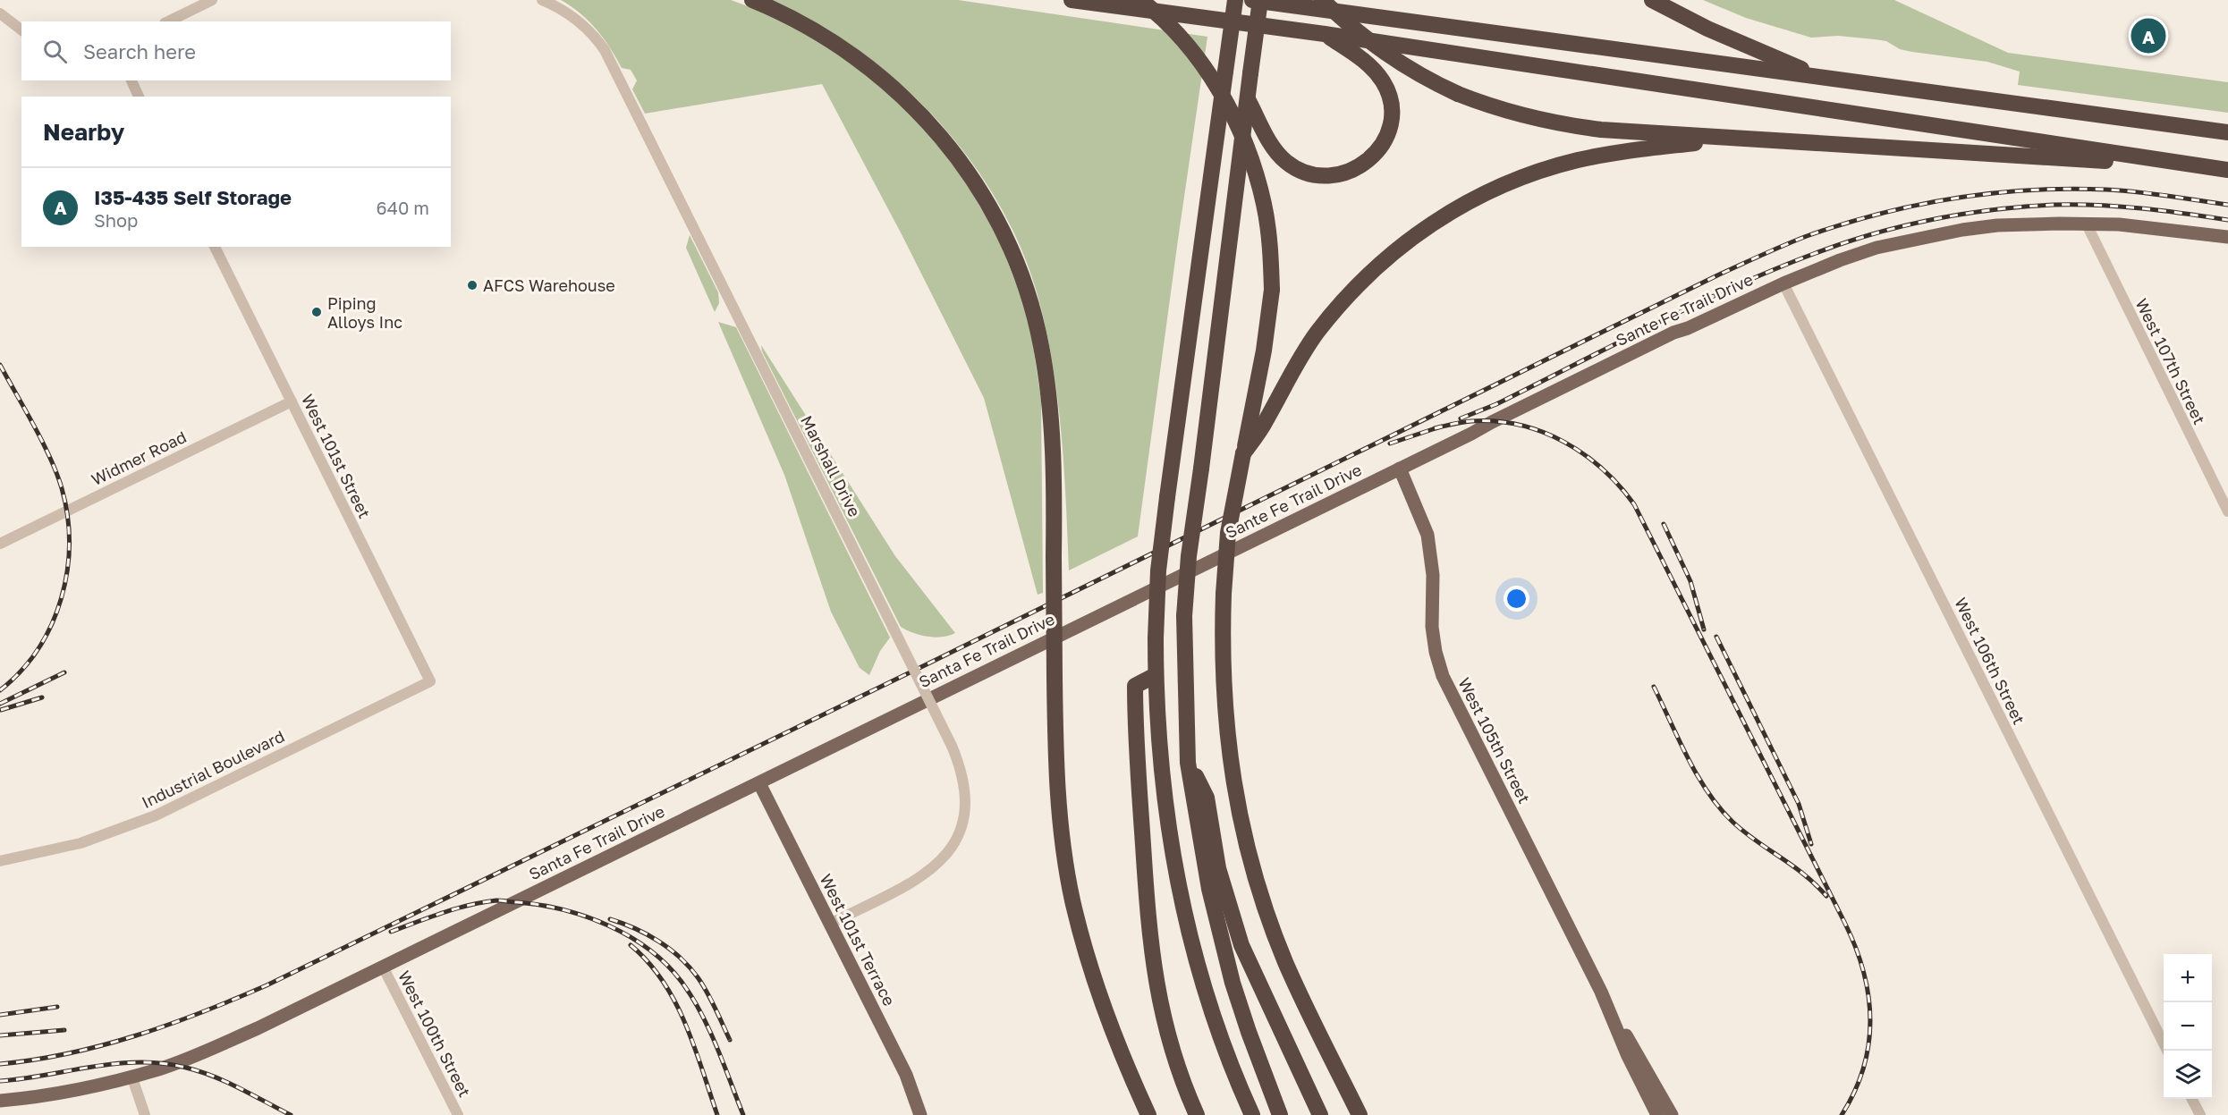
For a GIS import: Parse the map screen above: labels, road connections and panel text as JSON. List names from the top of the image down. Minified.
{"streets":{"main road":["Sante Fe Trail Drive","Santa Fe Trail Drive","West 105th Street","West 101st Terrace"],"street":["West 107th Street","West 101st Street","Widmer Road","Marshall Drive","West 106th Street","Industrial Boulevard","West 100th Street"]},"crossings":[["Sante Fe Trail Drive","West 107th Street"],["Sante Fe Trail Drive","Santa Fe Trail Drive"],["Sante Fe Trail Drive","West 106th Street"],["Sante Fe Trail Drive","West 105th Street"],["West 101st Street","Widmer Road"],["West 101st Street","Industrial Boulevard"],["Marshall Drive","West 101st Terrace"],["Santa Fe Trail Drive","West 101st Terrace"],["Santa Fe Trail Drive","West 100th Street"]],"places":["AFCS Warehouse","Piping Alloys Inc"],"page":{"pins":"A","search":"Search here","heading":"Nearby","list":[{"mark":"A","name":"I35-435 Self Storage","note":"Shop","value":"640 m"}],"map_buttons":["+","−"]}}
